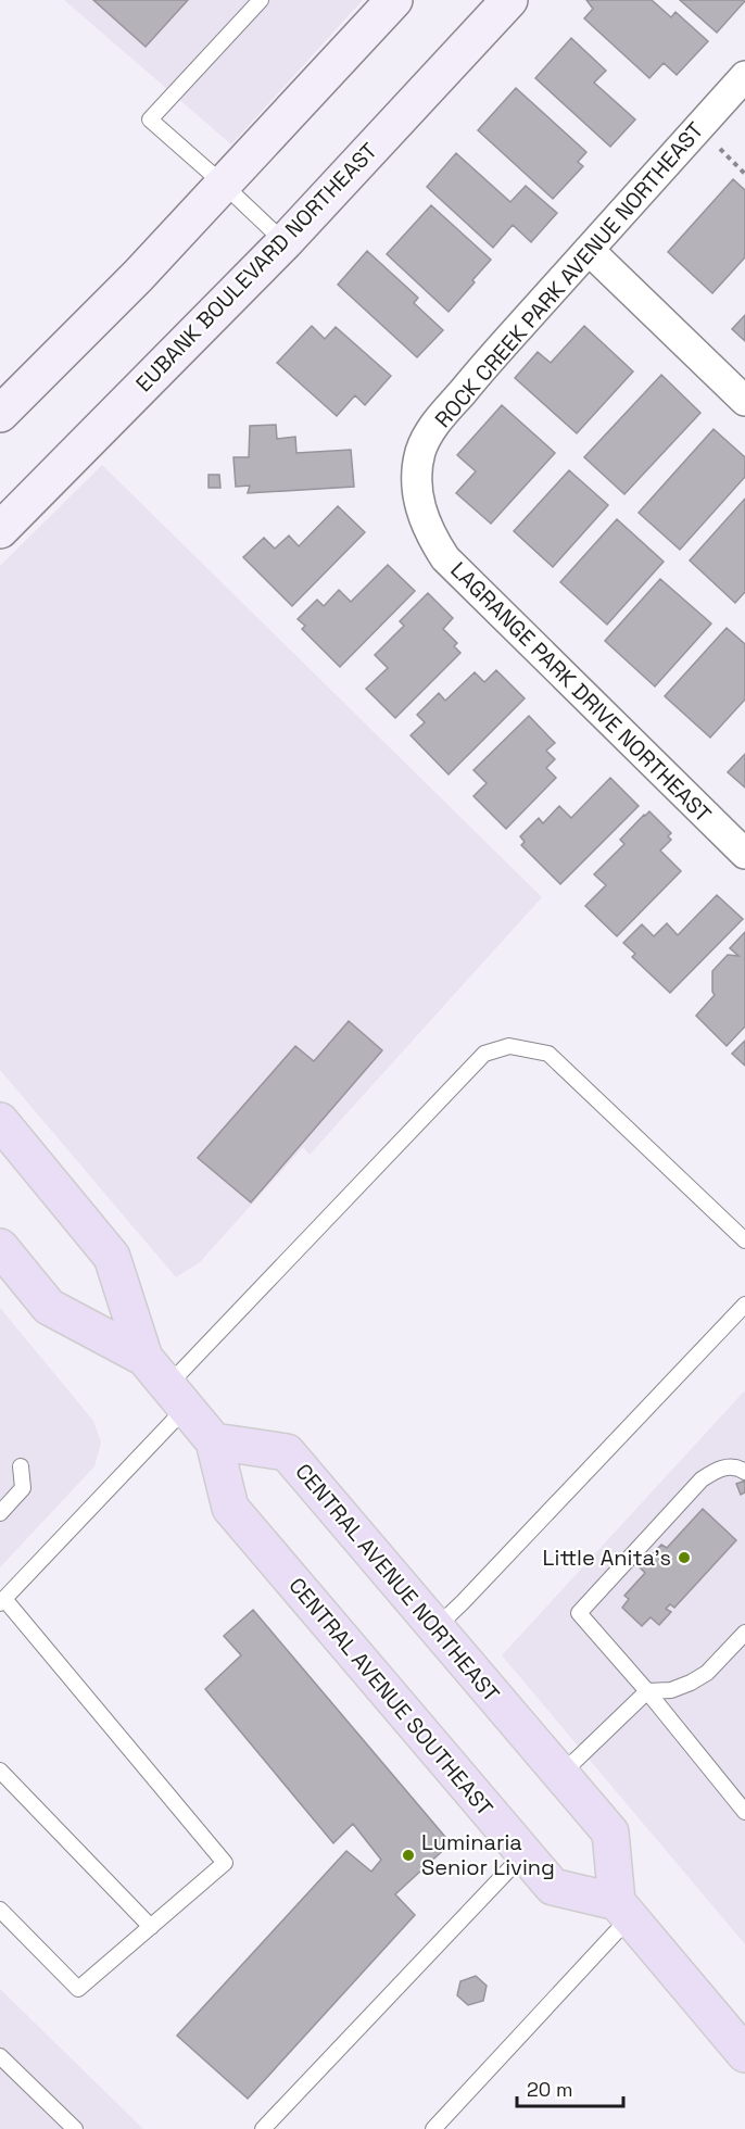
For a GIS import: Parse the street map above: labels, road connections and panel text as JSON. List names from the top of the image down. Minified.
{"streets":{"main road":["EUBANK BOULEVARD NORTHEAST","CENTRAL AVENUE NORTHEAST","CENTRAL AVENUE SOUTHEAST"],"street":["ROCK CREEK PARK AVENUE NORTHEAST","LAGRANGE PARK DRIVE NORTHEAST"]},"crossings":[["ROCK CREEK PARK AVENUE NORTHEAST","LAGRANGE PARK DRIVE NORTHEAST"],["CENTRAL AVENUE NORTHEAST","CENTRAL AVENUE SOUTHEAST"]],"places":["Little Anita's","Luminaria Senior Living"],"scale_bar":"20 m"}
